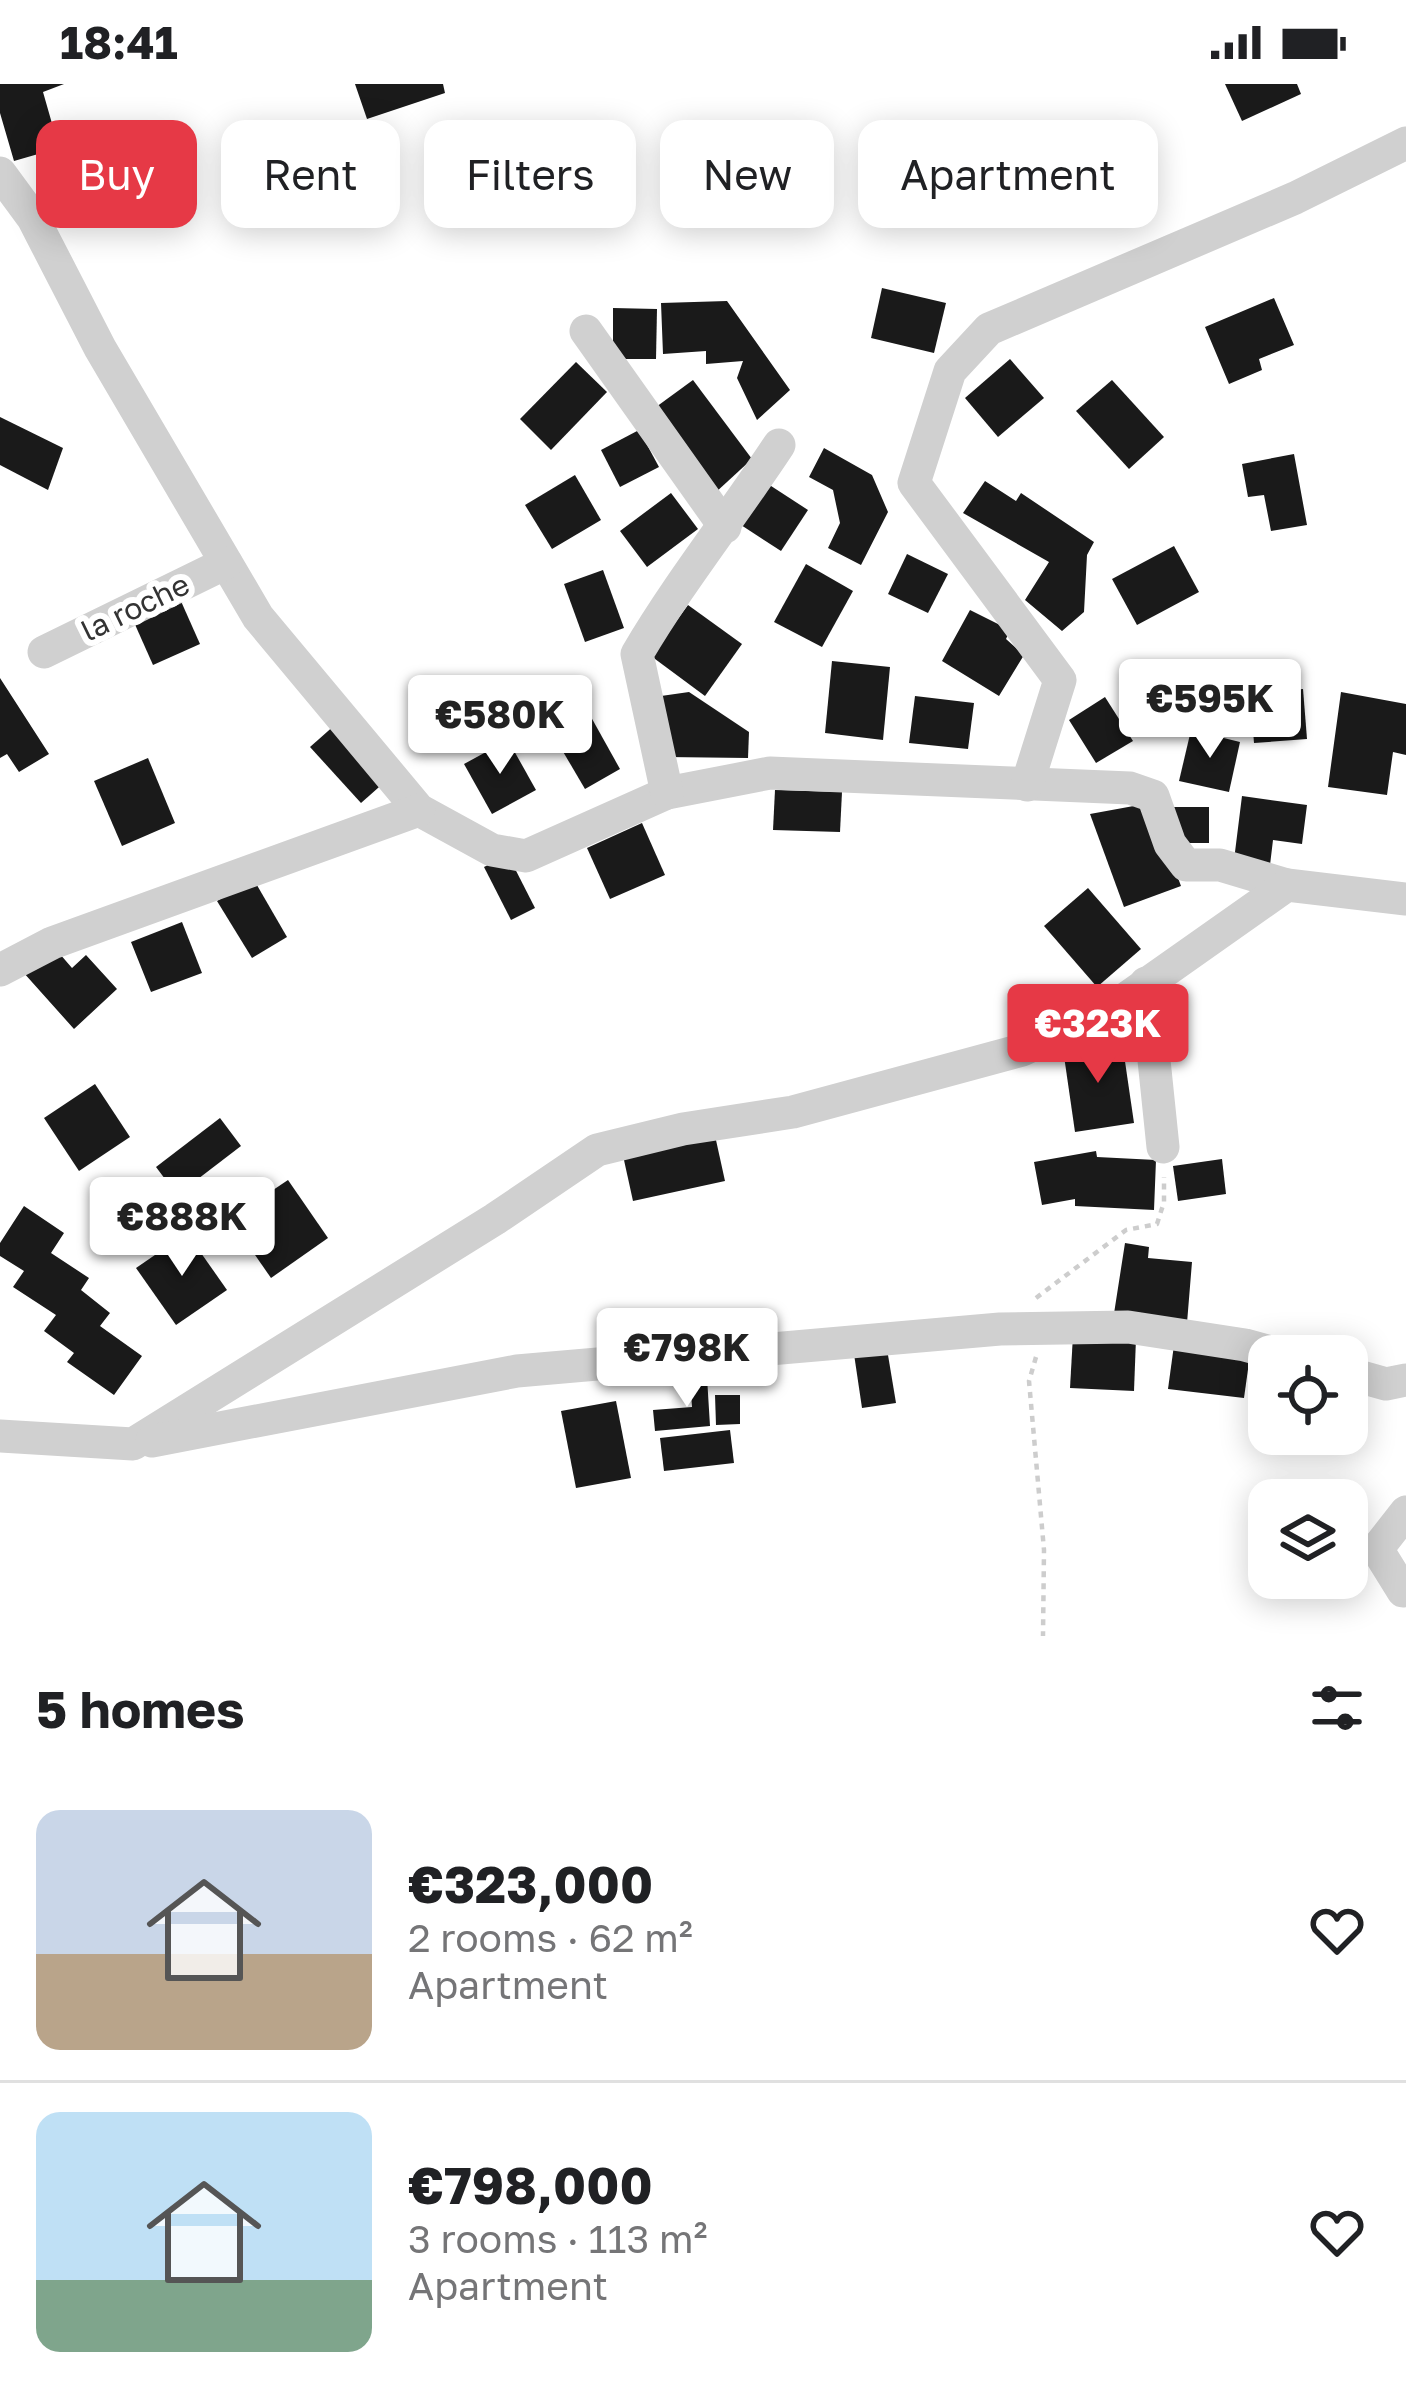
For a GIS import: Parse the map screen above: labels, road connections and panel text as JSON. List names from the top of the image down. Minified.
{"streets":{"street":["la roche"]},"page":{"status":"18:41","chip":["Buy","Rent","Filters","New","Apartment"],"price":["€595K","€580K","€323K","€888K","€798K"],"heading":"5 homes","list":[{"name":"€323,000","note":"2 rooms · 62 m² · Apartment"},{"name":"€798,000","note":"3 rooms · 113 m² · Apartment"}]}}
